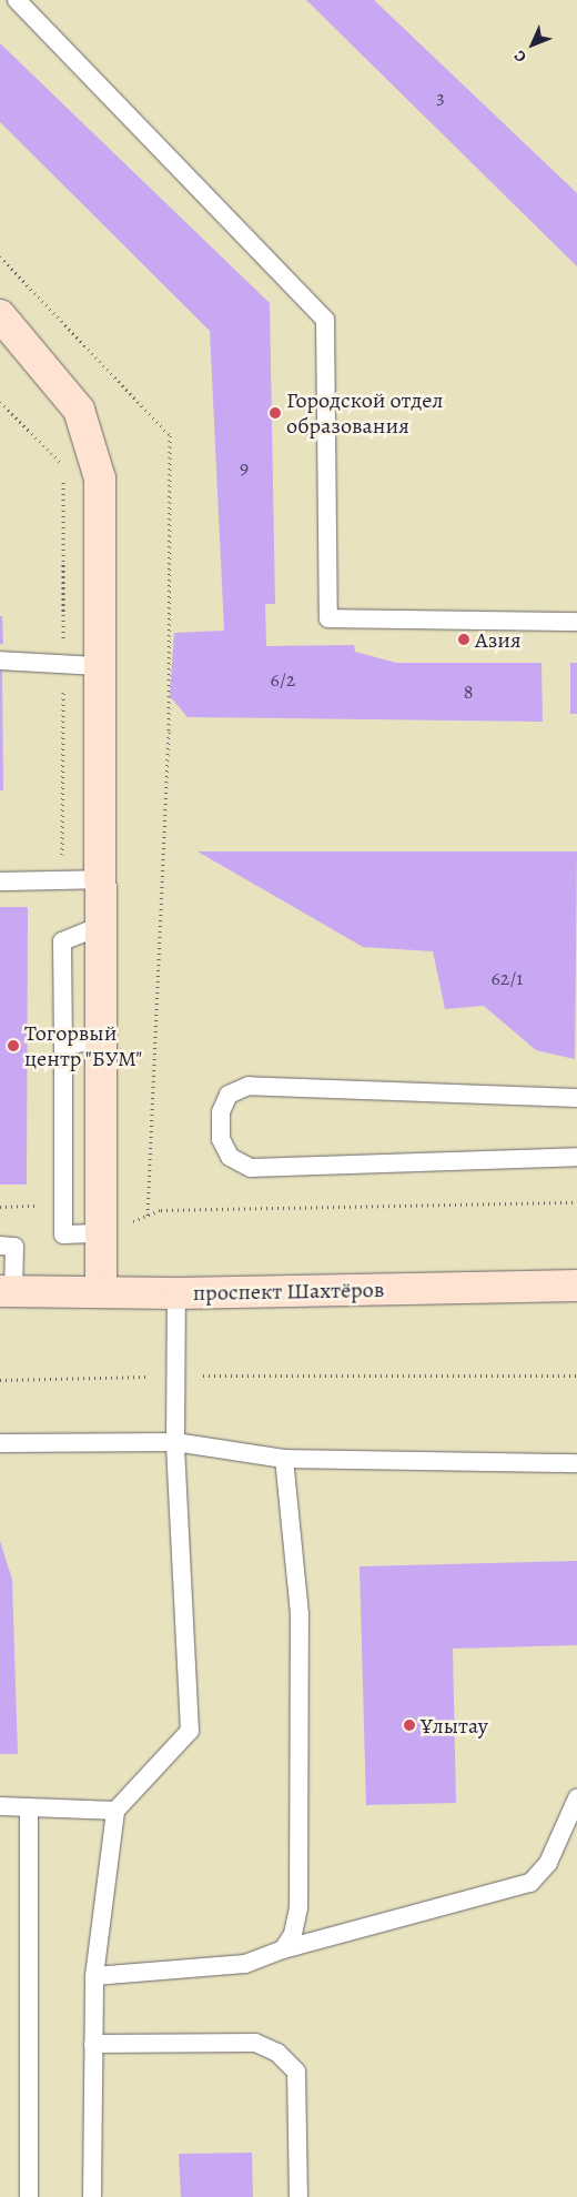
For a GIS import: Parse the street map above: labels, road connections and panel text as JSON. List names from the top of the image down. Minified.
{"streets":{"street":["проспект Шахтёров"]},"places":["Городской отдел образования","Азия","Тогорвый центр \"БУМ\"","Ұлытау"],"house_numbers":["3","9","6/2","8","62/1"],"north":"bottom left"}
